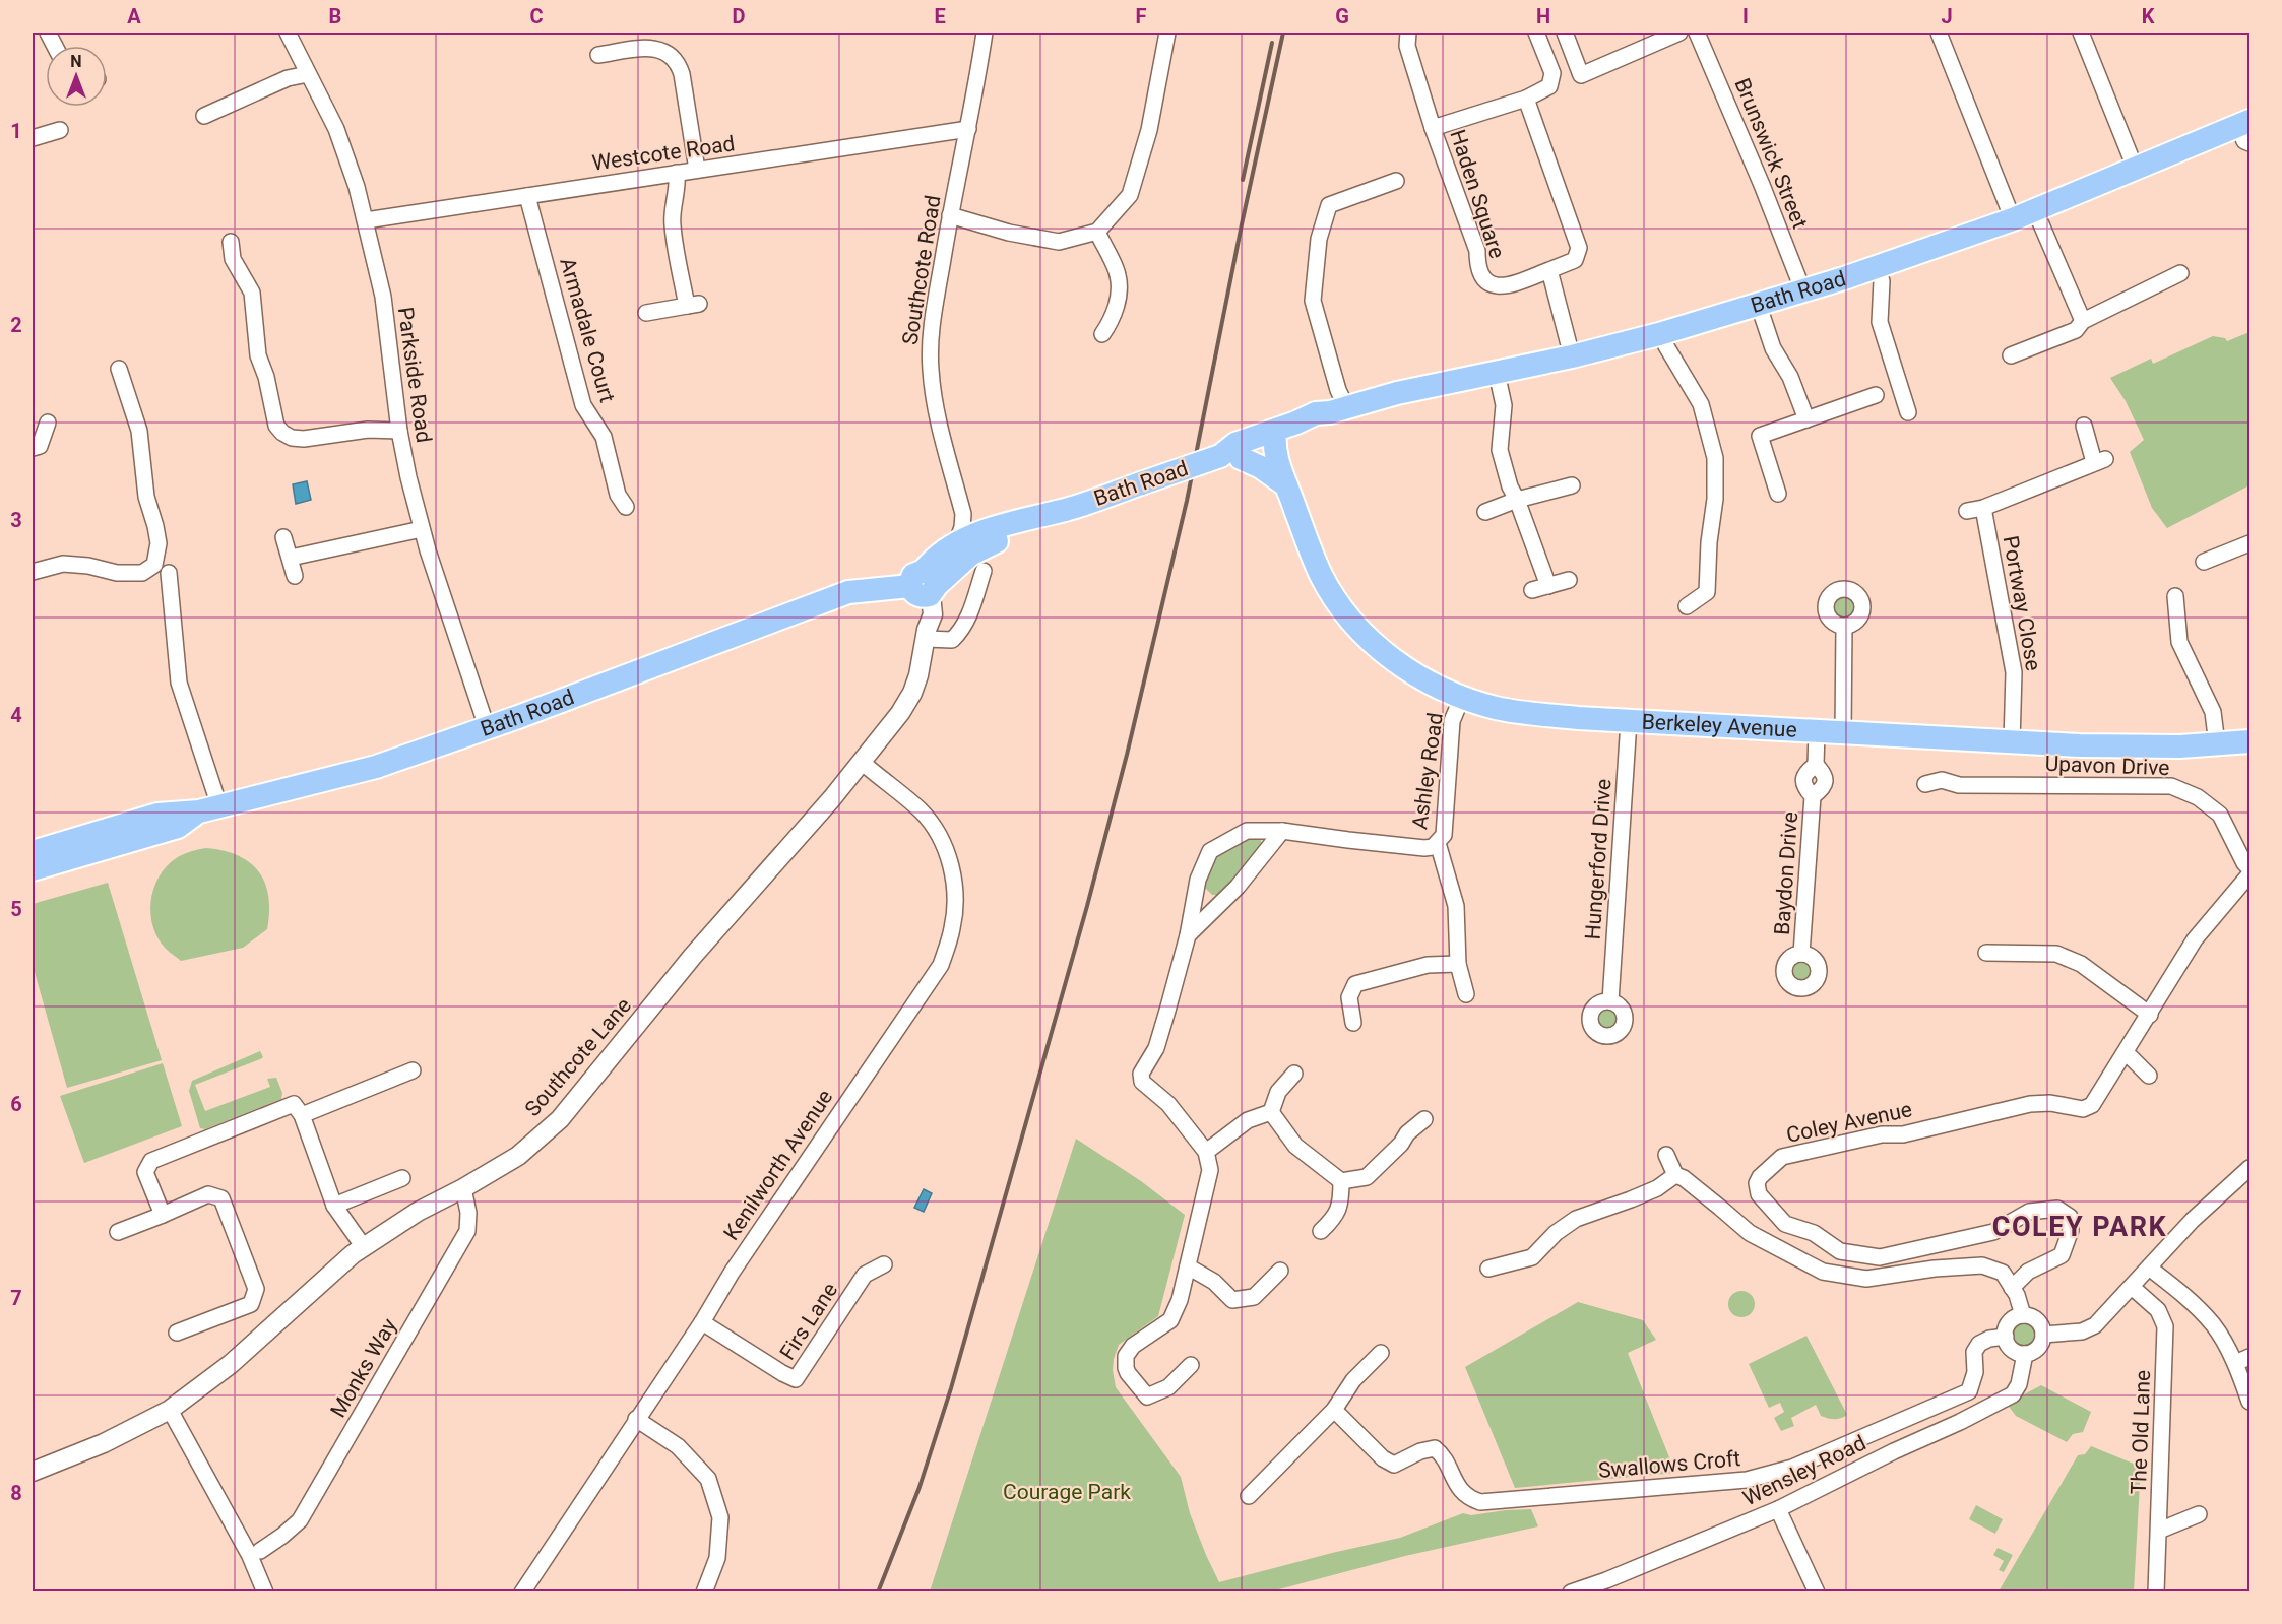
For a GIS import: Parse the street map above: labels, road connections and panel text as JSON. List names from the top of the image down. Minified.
{"streets":{"main road":["Bath Road","Berkeley Avenue"],"street":["Westcote Road","Brunswick Street","Haden Square","Southcote Road","Armadale Court","Parkside Road","Portway Close","Upavon Drive","Ashley Road","Hungerford Drive","Baydon Drive","Southcote Lane","Coley Avenue","Kenilworth Avenue","Firs Lane","Monks Way","The Old Lane","Swallows Croft","Wensley Road"]},"crossings":[["Westcote Road","Southcote Road"],["Westcote Road","Armadale Court"],["Westcote Road","Parkside Road"],["Brunswick Street","Bath Road"],["Southcote Road","Bath Road"],["Bath Road","Parkside Road"],["Bath Road","Berkeley Avenue"],["Bath Road","Southcote Lane"],["Portway Close","Berkeley Avenue"],["Berkeley Avenue","Ashley Road"],["Berkeley Avenue","Hungerford Drive"],["Berkeley Avenue","Baydon Drive"],["Southcote Lane","Kenilworth Avenue"],["Southcote Lane","Monks Way"],["Kenilworth Avenue","Firs Lane"],["Swallows Croft","Wensley Road"]],"districts":["COLEY PARK"],"parks":["Courage Park"],"north":"top","grid":{"columns":["A","B","C","D","E","F","G","H","I","J","K"],"rows":["1","2","3","4","5","6","7","8"]}}
